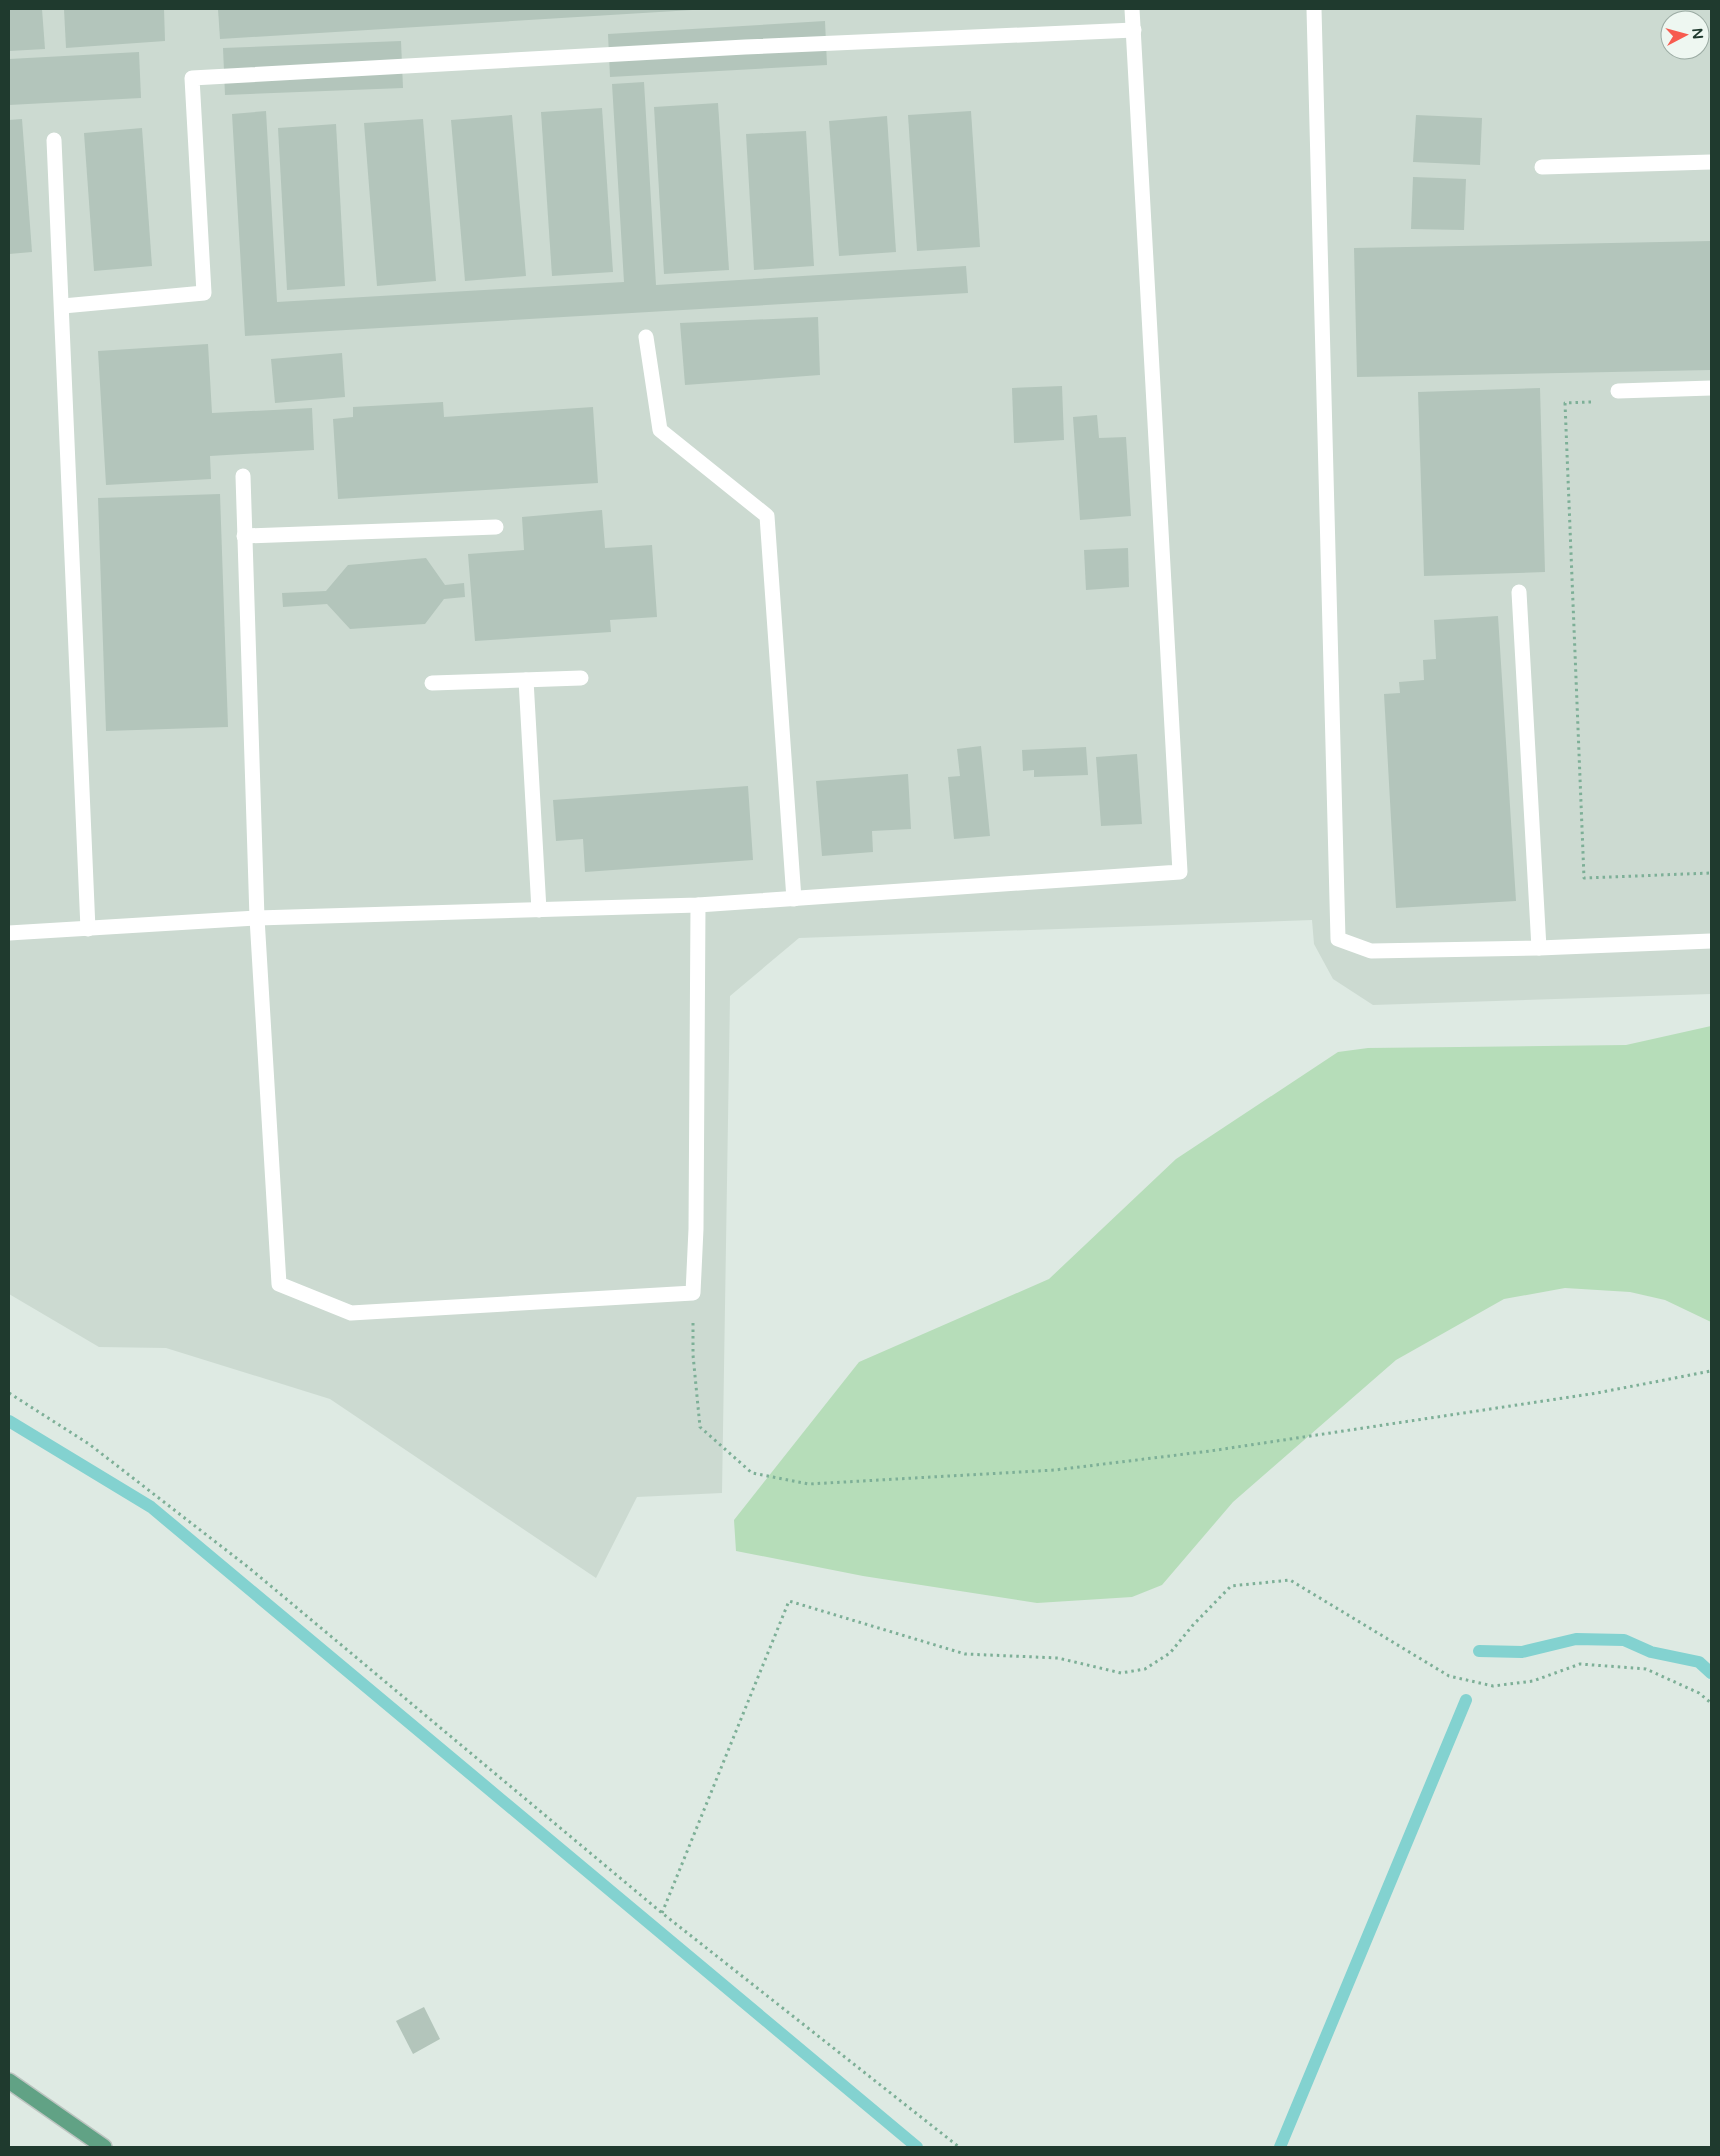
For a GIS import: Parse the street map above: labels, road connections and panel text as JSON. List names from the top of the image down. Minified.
{"north":"right"}
